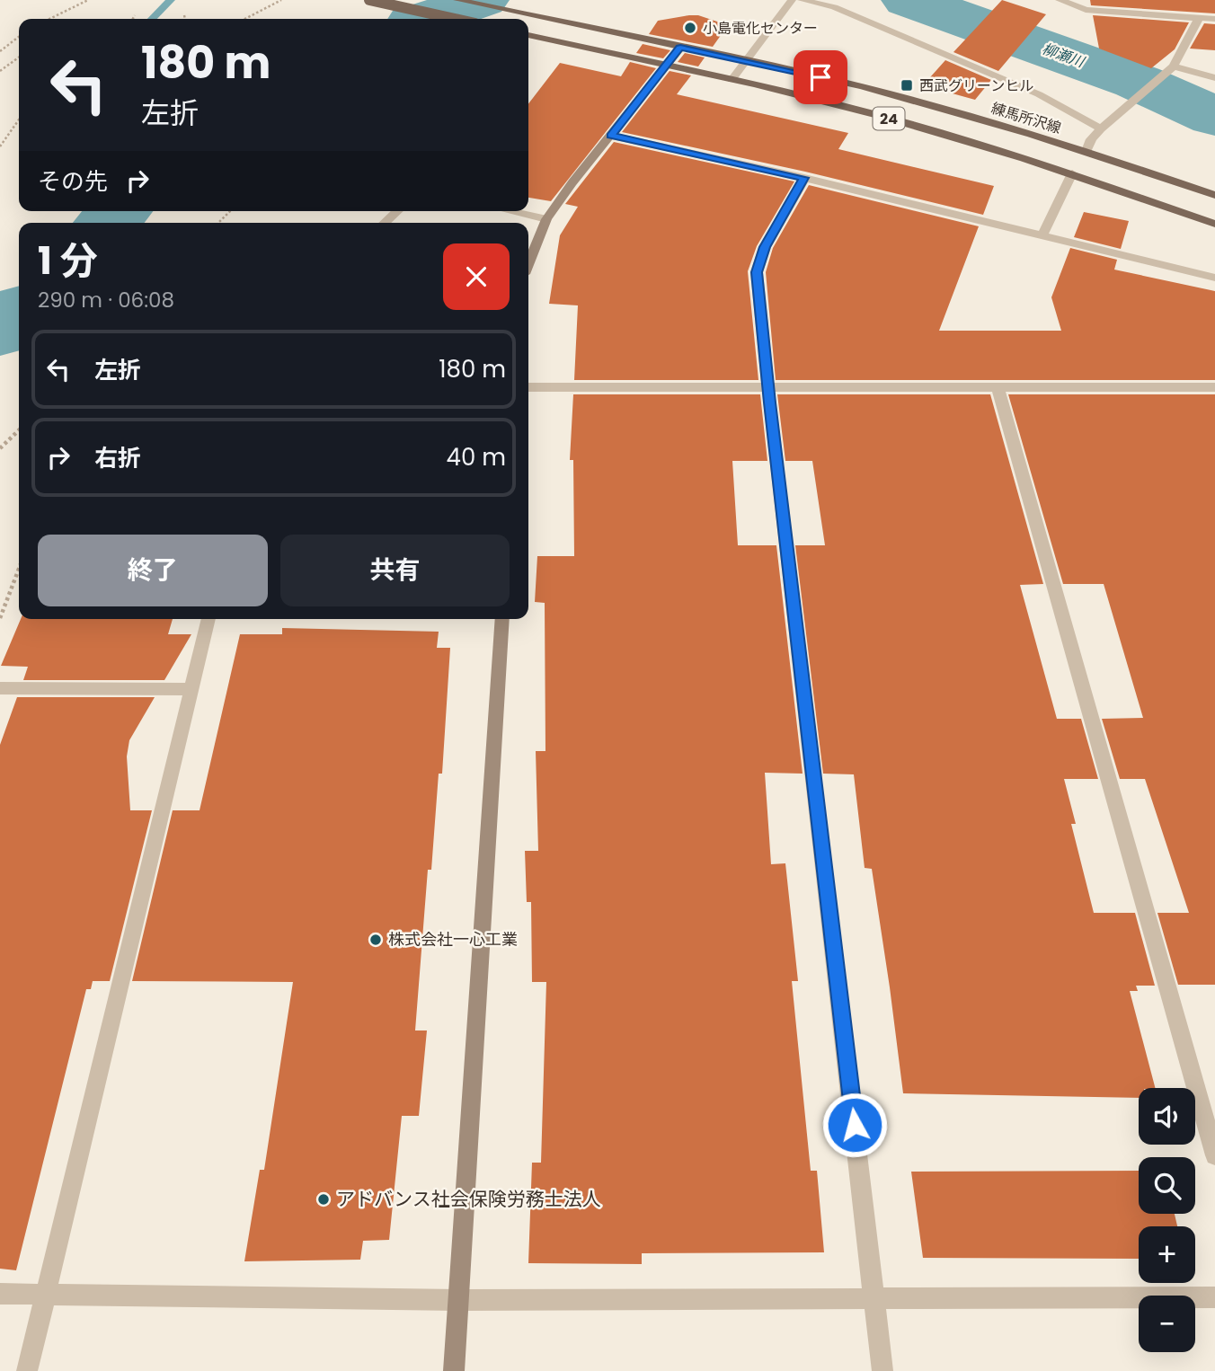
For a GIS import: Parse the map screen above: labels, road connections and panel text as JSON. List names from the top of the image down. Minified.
{"streets":{"main road":["練馬所沢線","24"]},"water":["柳瀬川"],"places":{"other":["小島電化センター","株式会社一心工業","アドバンス社会保険労務士法人"],"transit":["西武グリーンヒル"]},"page":{"turn":["180 m","左折"],"then":"その先","heading":["1 分","290 m · 06:08"],"list":[{"name":"左折","value":"180 m"},{"name":"右折","value":"40 m"}],"buttons":["終了","共有"],"map_buttons":["+","−"]}}
